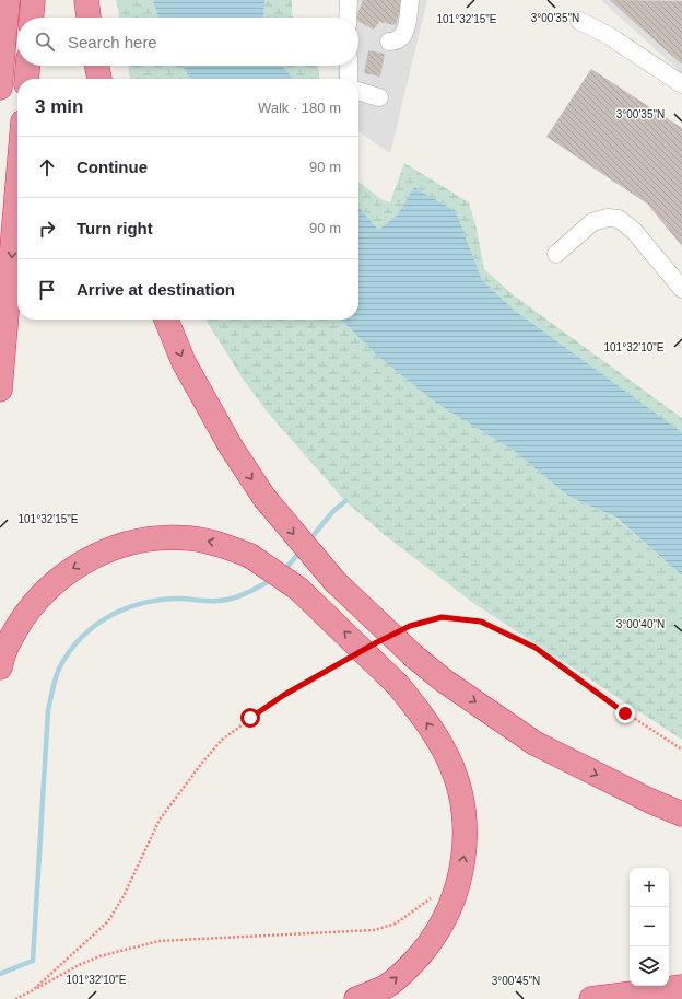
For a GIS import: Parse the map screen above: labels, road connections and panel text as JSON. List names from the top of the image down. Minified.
{"page":{"search":"Search here","heading":["3 min","Walk · 180 m"],"list":[["Continue","90 m"],["Turn right","90 m"],"Arrive at destination"],"map_buttons":["+","−"]},"coordinates":["3°00'35\"N","101°32'15\"E","101°32'10\"E","3°00'40\"N","3°00'45\"N"]}
